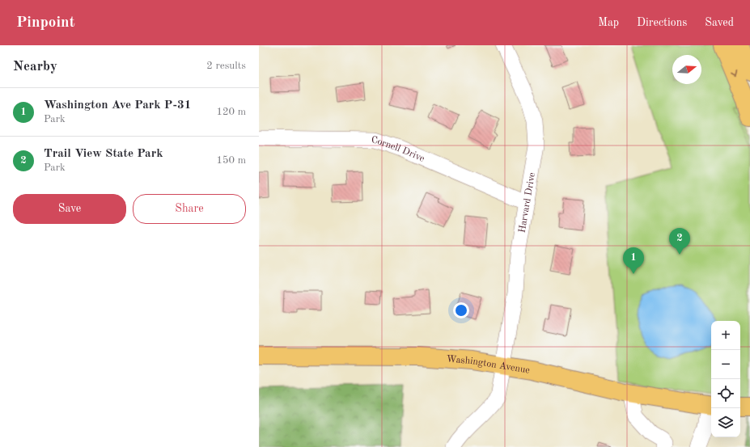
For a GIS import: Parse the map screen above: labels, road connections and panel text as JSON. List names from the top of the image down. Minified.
{"streets":{"main road":["Washington Avenue"],"street":["Cornell Drive","Harvard Drive"]},"crossings":[["Cornell Drive","Harvard Drive"],["Harvard Drive","Washington Avenue"]],"north":"right","page":{"header":"Pinpoint","nav":["Map","Directions","Saved"],"heading":["Nearby","2 results"],"list":[{"mark":"1","name":"Washington Ave Park P-31","note":"Park","value":"120 m"},{"mark":"2","name":"Trail View State Park","note":"Park","value":"150 m"}],"buttons":["Save","Share"],"pins":["2","1"],"map_buttons":["+","−"]}}
